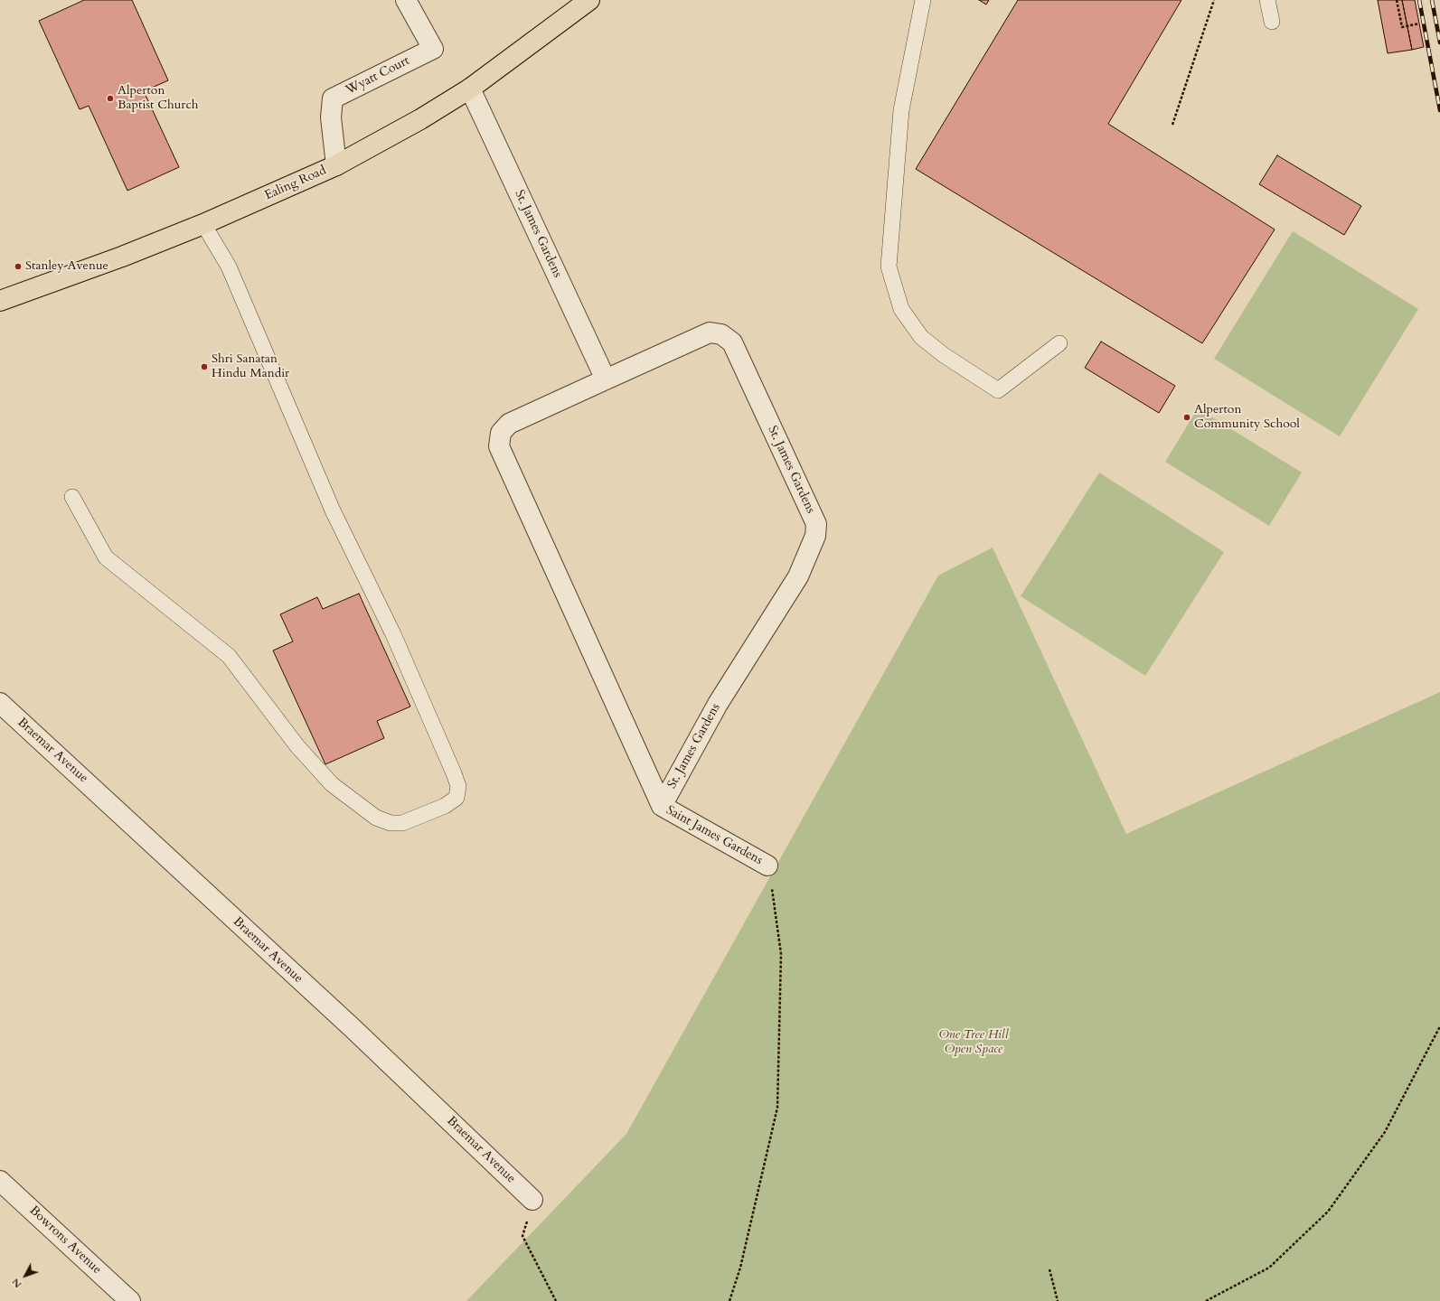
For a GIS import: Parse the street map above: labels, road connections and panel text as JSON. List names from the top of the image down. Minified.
{"streets":{"main road":["Ealing Road"],"street":["Wyatt Court","St. James Gardens","Braemar Avenue","Saint James Gardens","Bowrons Avenue"]},"crossings":[["Wyatt Court","Ealing Road"],["Ealing Road","St. James Gardens"],["St. James Gardens","Saint James Gardens"]],"parks":["One Tree Hill Open Space"],"places":["Alperton Baptist Church","Stanley Avenue","Shri Sanatan Hindu Mandir","Alperton Community School"],"north":"bottom left"}
